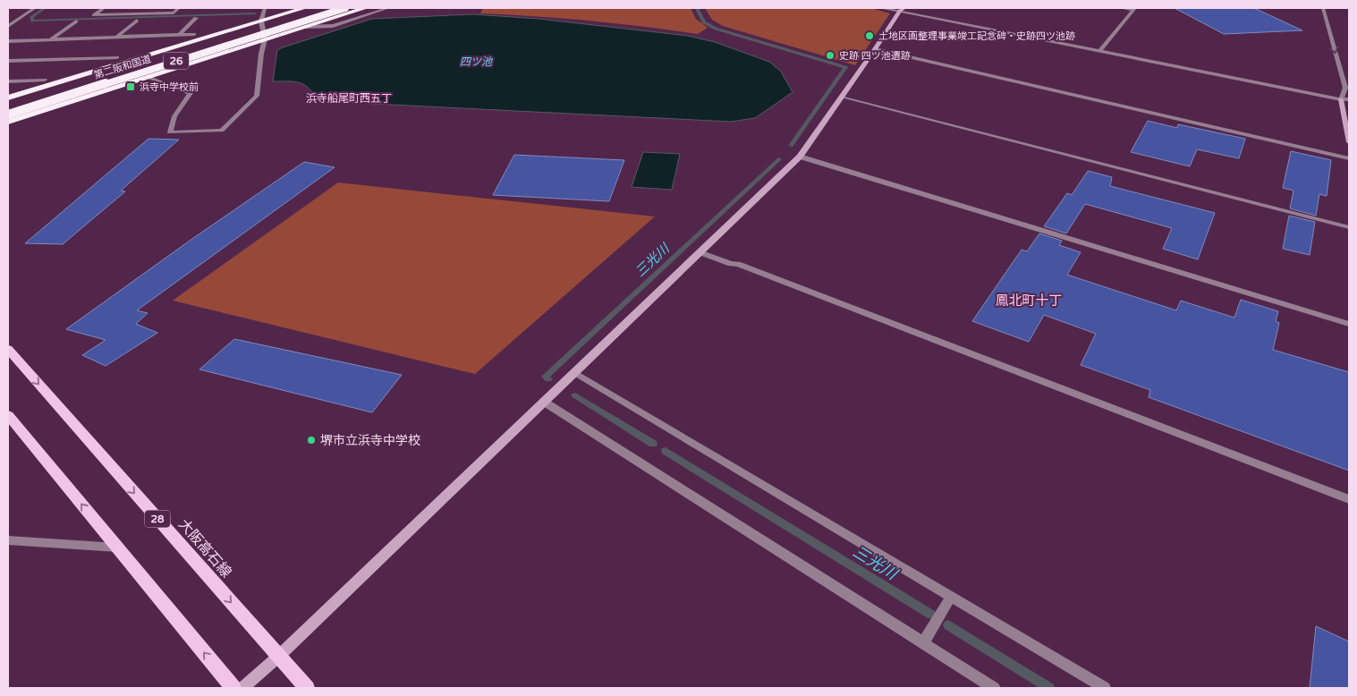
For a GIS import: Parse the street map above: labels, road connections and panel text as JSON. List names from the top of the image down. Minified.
{"streets":{"highway":["26","第二阪和国道"],"main road":["28","大阪高石線"]},"districts":["浜寺船尾町西五丁","鳳北町十丁"],"water":["四ツ池","三光川"],"places":{"other":["土地区画整理事業竣工記念碑・史跡四ツ池跡","史跡 四ツ池遺跡","堺市立浜寺中学校"],"transit":["浜寺中学校前"]}}
